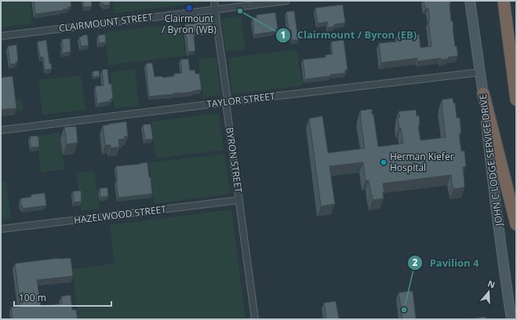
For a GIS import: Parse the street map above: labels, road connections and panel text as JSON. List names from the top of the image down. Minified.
{"streets":{"main road":["JOHN C LODGE SERVICE DRIVE"],"street":["CLAIRMOUNT STREET","TAYLOR STREET","BYRON STREET","HAZELWOOD STREET"]},"crossings":[["CLAIRMOUNT STREET","BYRON STREET"],["TAYLOR STREET","BYRON STREET"],["TAYLOR STREET","JOHN C LODGE SERVICE DRIVE"],["BYRON STREET","HAZELWOOD STREET"]],"places":{"transit":["Clairmount / Byron (WB)"],"other":["Clairmount / Byron (EB)","Herman Kiefer Hospital","Pavilion 4"]},"scale_bar":"100 m","north":"top"}
